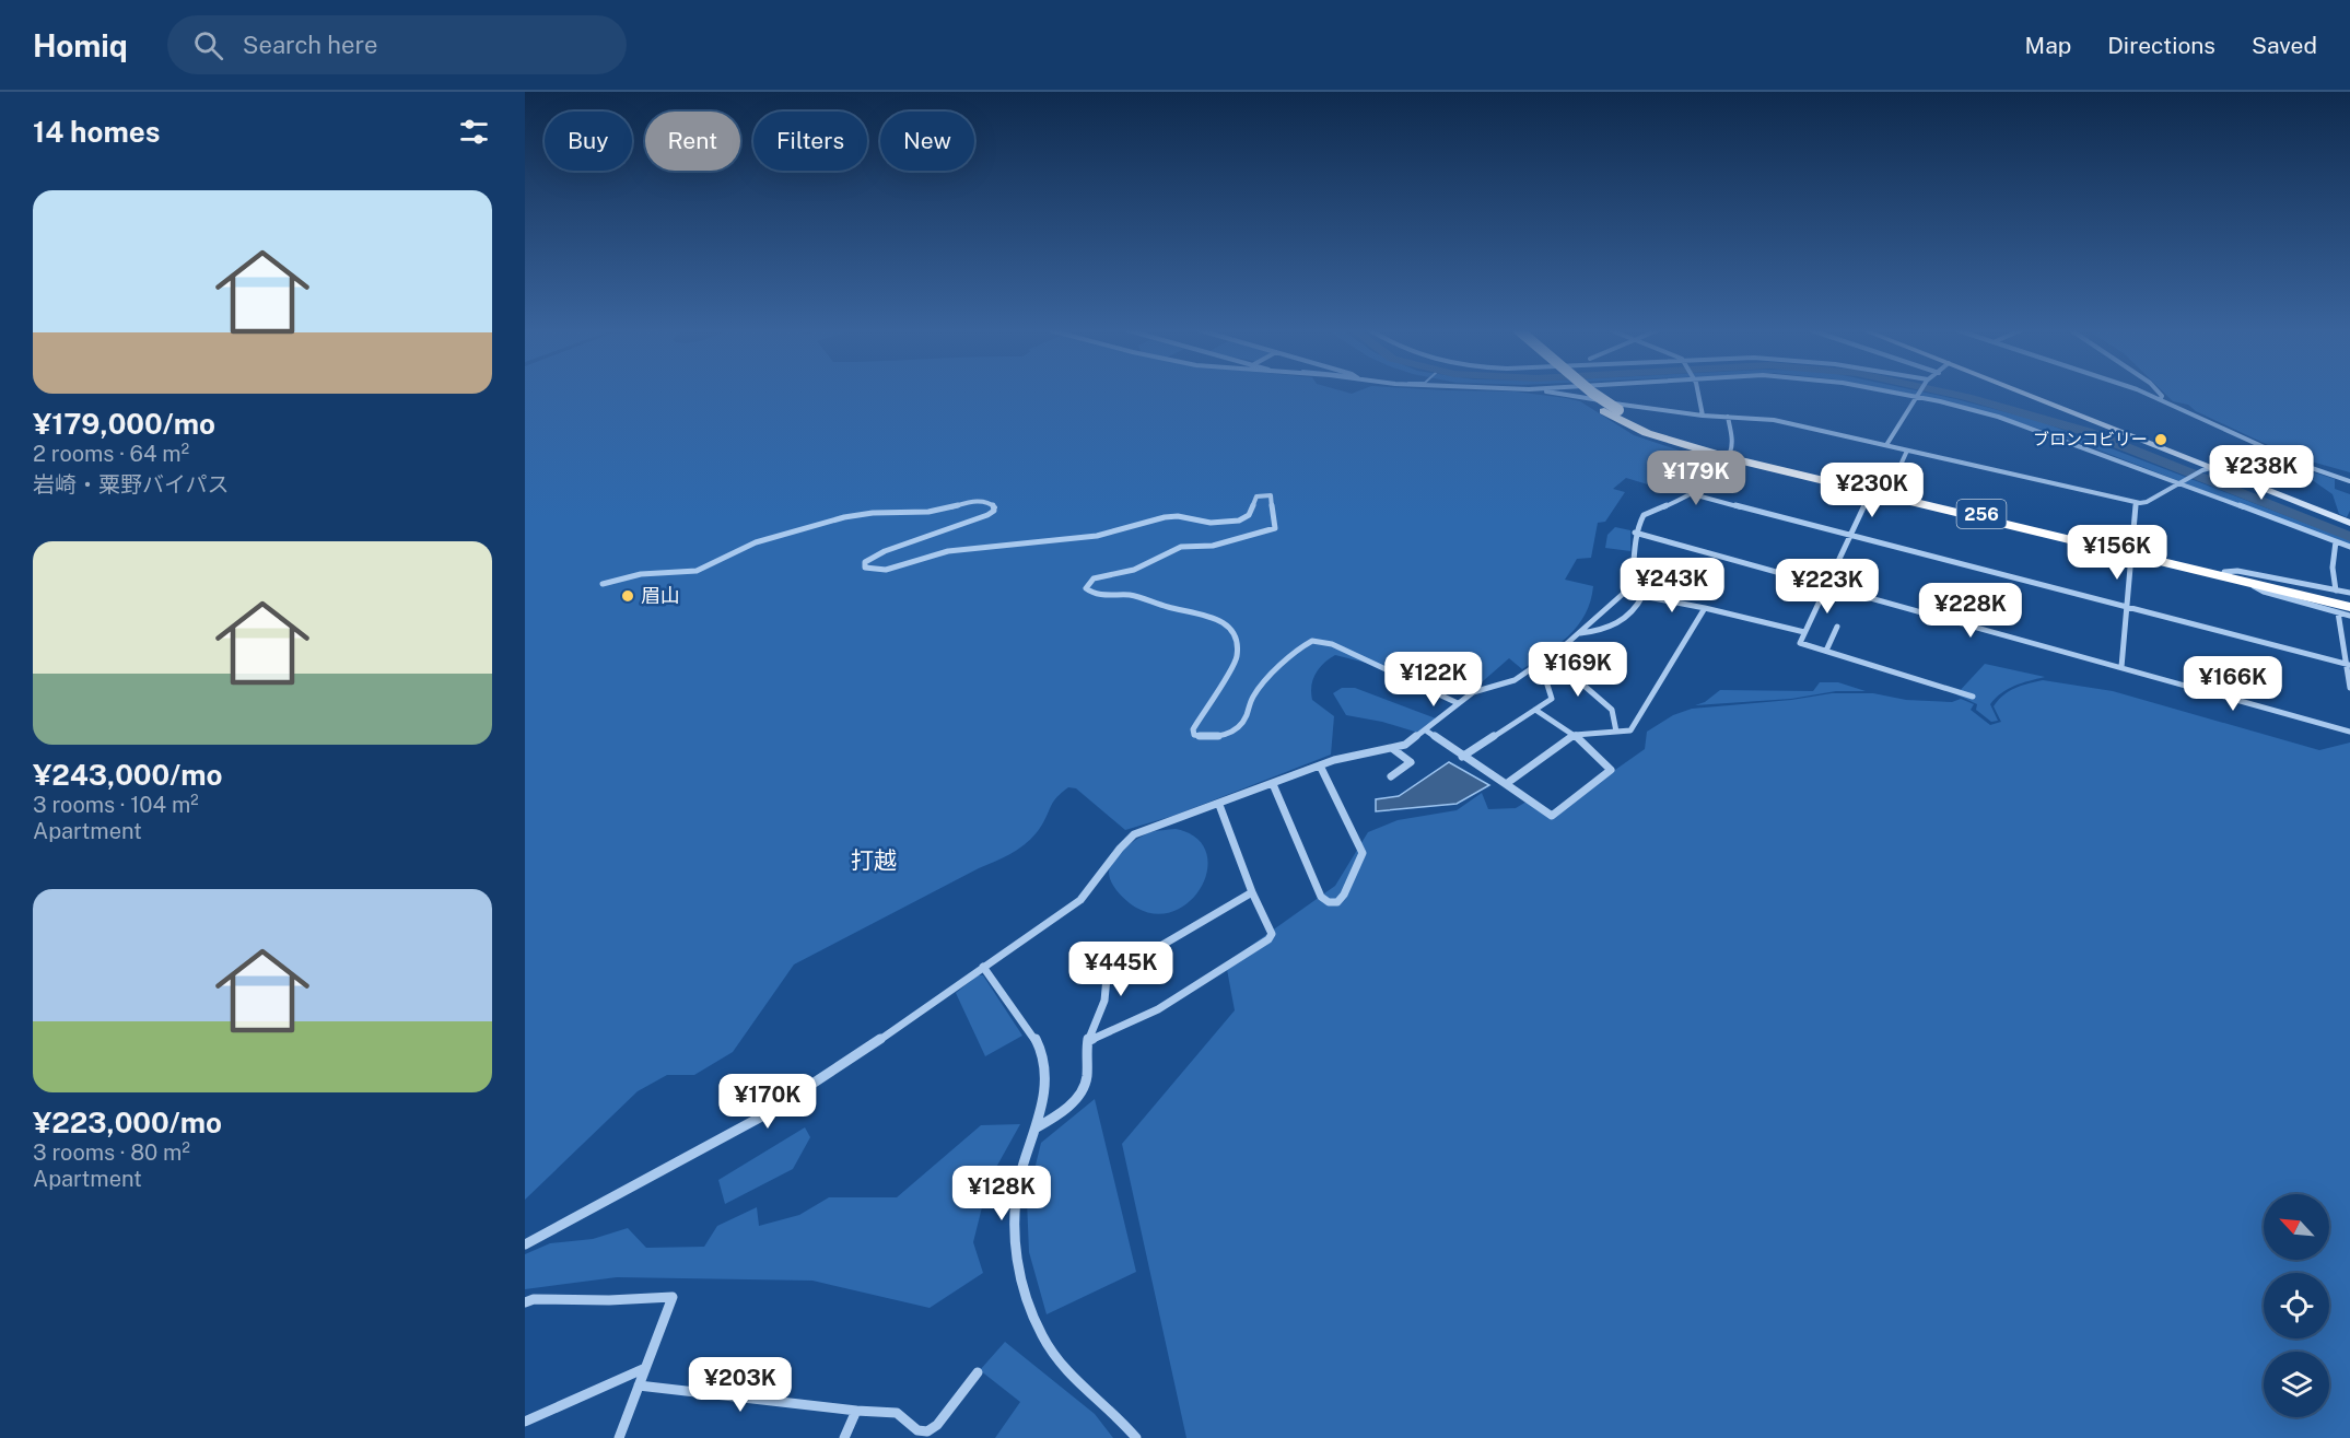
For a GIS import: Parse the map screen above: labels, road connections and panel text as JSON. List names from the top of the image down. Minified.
{"streets":{"highway":["256"]},"districts":["打越"],"places":["ブロンコビリー","眉山"],"north":"top left","page":{"header":"Homiq","search":"Search here","nav":["Map","Directions","Saved"],"heading":"14 homes","chip":["Buy","Rent","Filters","New"],"list":[{"name":"¥179,000/mo","note":"2 rooms · 64 m² · 岩崎・粟野バイパス"},{"name":"¥243,000/mo","note":"3 rooms · 104 m² · Apartment"},{"name":"¥223,000/mo","note":"3 rooms · 80 m² · Apartment"}],"price":["¥238K","¥179K","¥230K","¥156K","¥243K","¥223K","¥228K","¥169K","¥122K","¥166K","¥445K","¥170K","¥128K","¥203K"]}}
